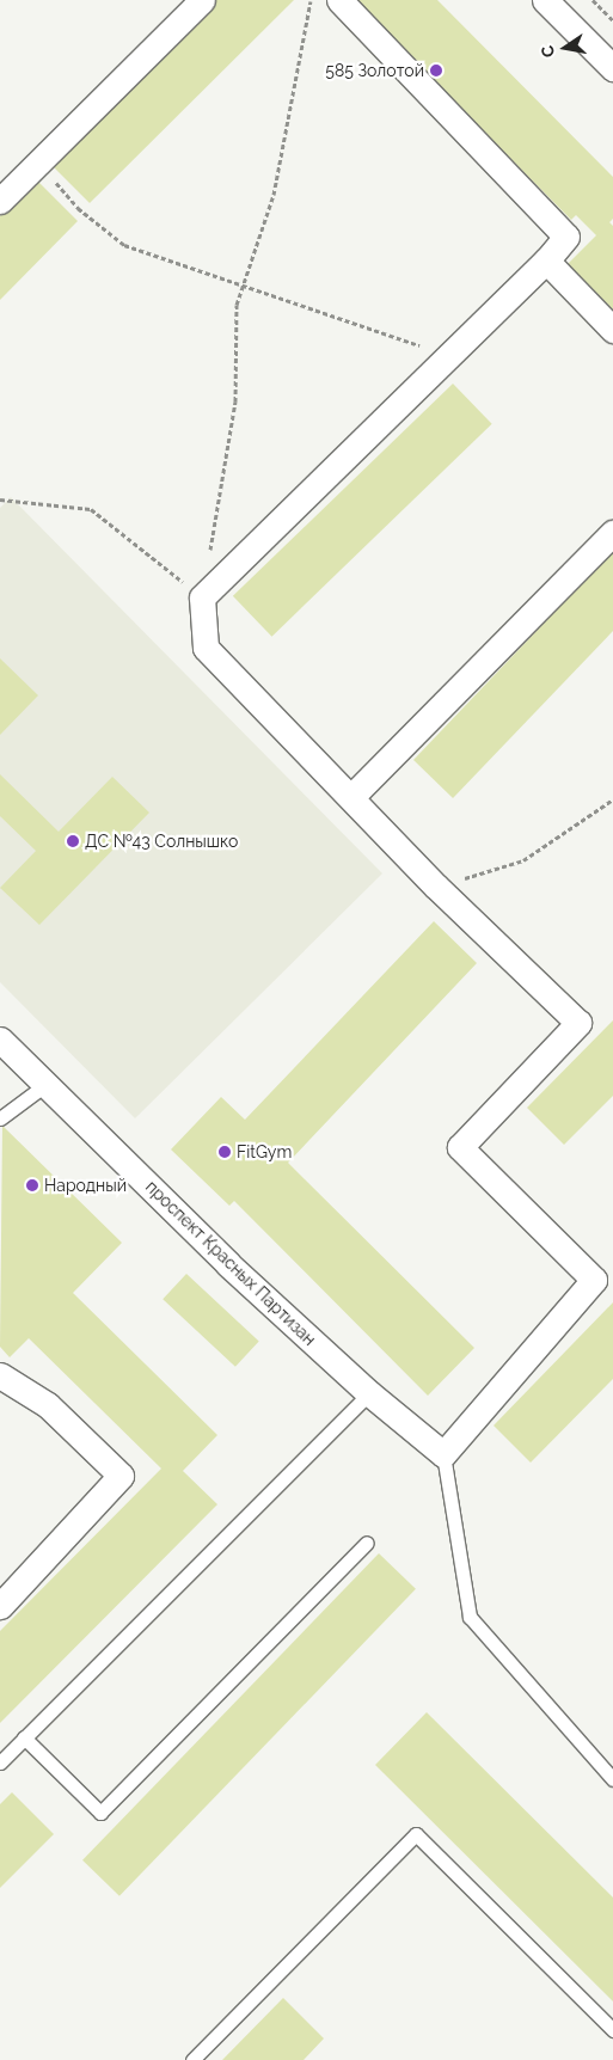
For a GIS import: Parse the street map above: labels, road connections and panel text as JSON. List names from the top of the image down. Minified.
{"streets":{"street":["проспект Красных Партизан"]},"places":["585 Золотой","ДС №43 Солнышко","FitGym","Народный"],"north":"left"}
